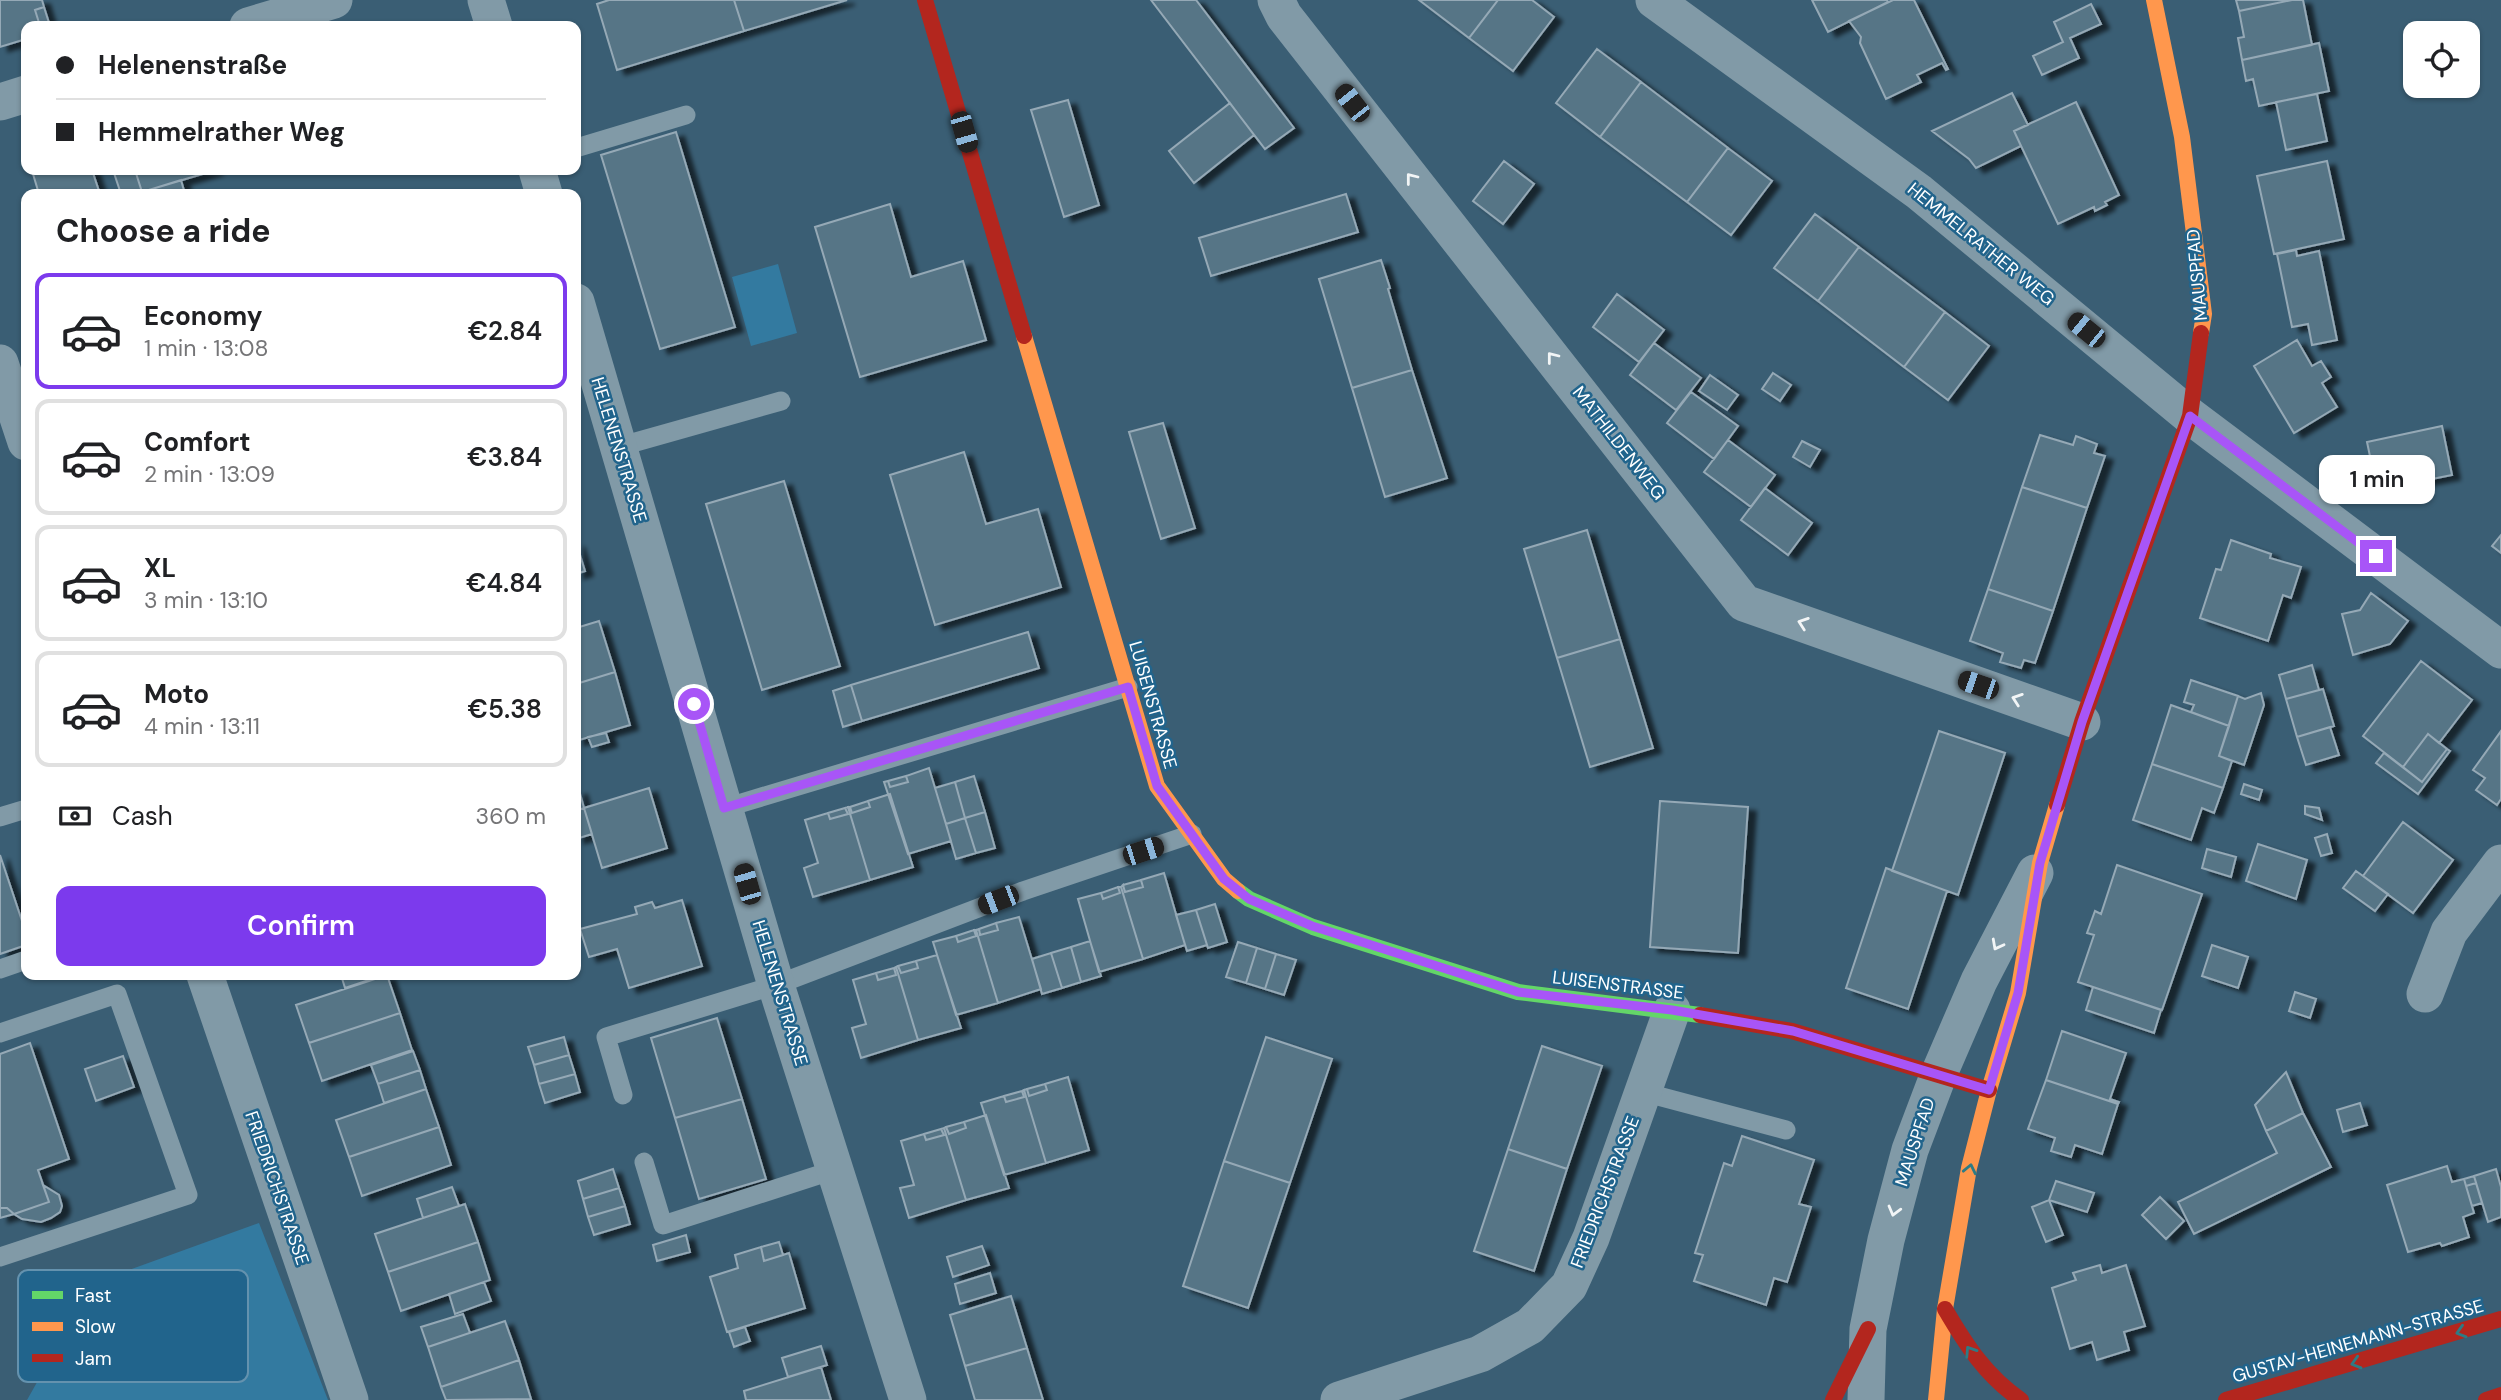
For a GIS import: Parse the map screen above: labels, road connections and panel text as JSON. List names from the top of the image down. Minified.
{"streets":{"street":["HEMMELRATHER WEG","MAUSPFAD","MATHILDENWEG","HELENENSTRASSE","LUISENSTRASSE","FRIEDRICHSTRASSE","GUSTAV-HEINEMANN-STRASSE"]},"crossings":[["HEMMELRATHER WEG","MAUSPFAD"],["MAUSPFAD","MATHILDENWEG"],["MAUSPFAD","LUISENSTRASSE"],["LUISENSTRASSE","FRIEDRICHSTRASSE"]],"one_way":["MATHILDENWEG","GUSTAV-HEINEMANN-STRASSE"],"legend":["Fast","Slow","Jam"],"page":{"banner":["Helenenstraße","Hemmelrather Weg"],"heading":"Choose a ride","list":[{"name":"Economy","note":"1 min · 13:08","value":"€2.84"},{"name":"Comfort","note":"2 min · 13:09","value":"€3.84"},{"name":"XL","note":"3 min · 13:10","value":"€4.84"},{"name":"Moto","note":"4 min · 13:11","value":"€5.38"}],"bubble":"1 min","pay":["Cash","360 m"],"buttons":"Confirm"}}
